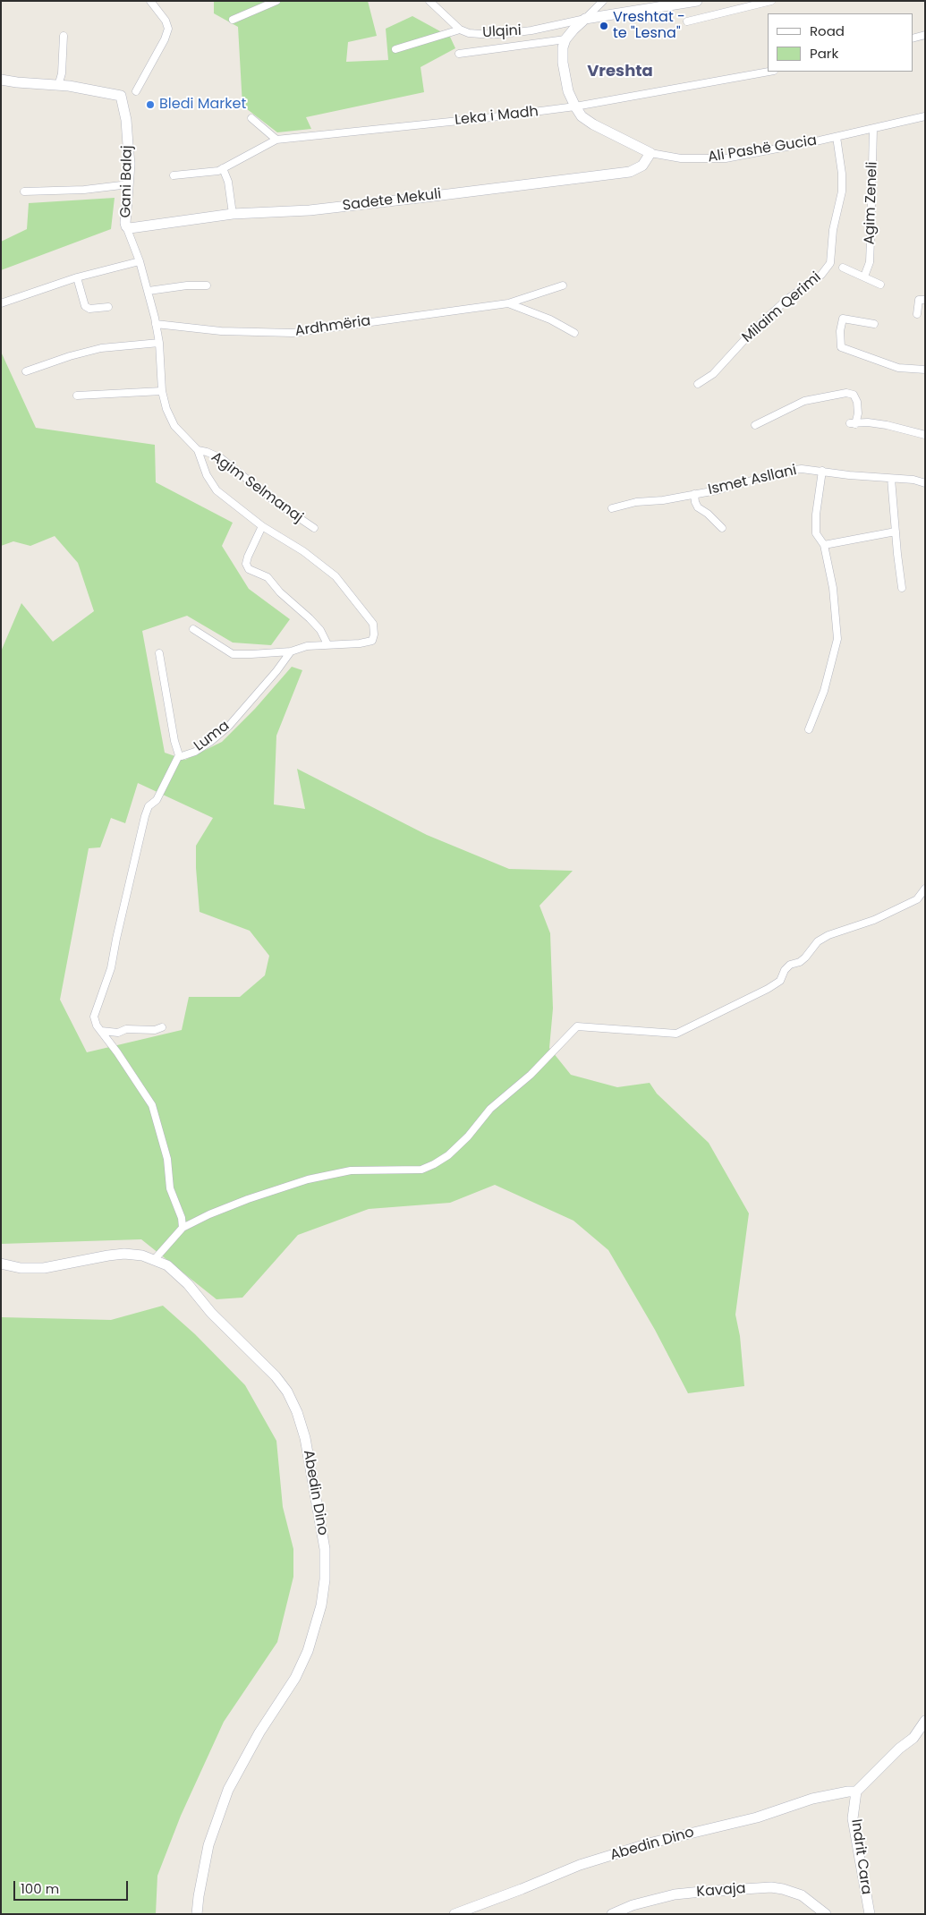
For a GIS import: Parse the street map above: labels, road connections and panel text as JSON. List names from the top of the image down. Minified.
{"streets":{"street":["Ulqini","Leka i Madh","Ali Pashë Gucia","Gani Balaj","Sadete Mekuli","Agim Zeneli","Milaim Qerimi","Ardhmëria","Ismet Asllani","Agim Selmanaj","Luma","Abedin Dino","Indrit Cara","Kavaja"]},"crossings":[["Ulqini","Ali Pashë Gucia"],["Leka i Madh","Ali Pashë Gucia"],["Ali Pashë Gucia","Sadete Mekuli"],["Ali Pashë Gucia","Agim Zeneli"],["Ali Pashë Gucia","Milaim Qerimi"],["Gani Balaj","Sadete Mekuli"],["Gani Balaj","Ardhmëria"],["Gani Balaj","Agim Selmanaj"],["Abedin Dino","Indrit Cara"]],"districts":["Vreshta"],"places":["Vreshtat - te \"Lesna\"","Bledi Market"],"legend":["Road","Park"],"scale_bar":"100 m"}
